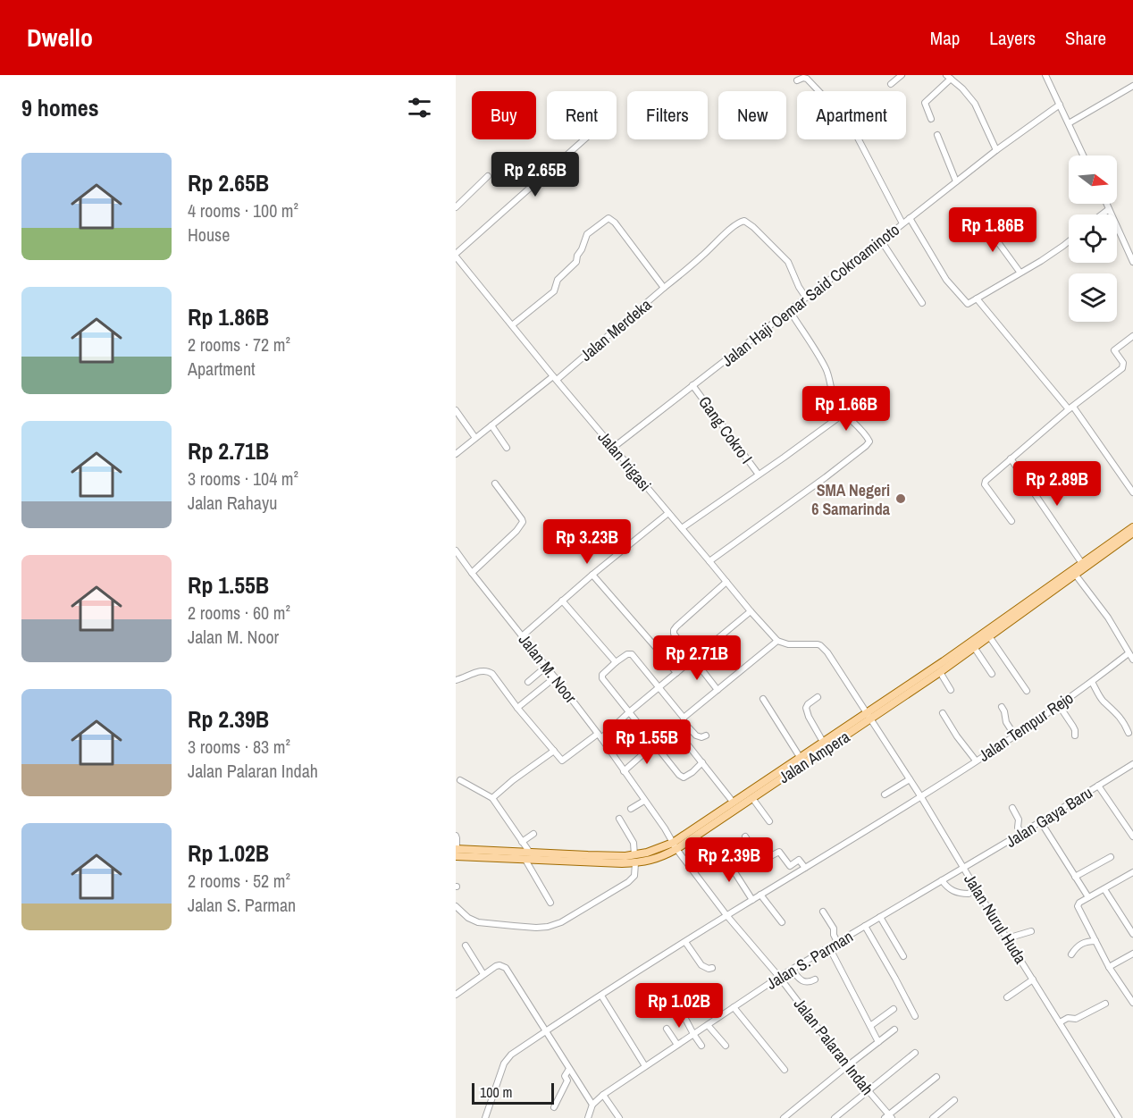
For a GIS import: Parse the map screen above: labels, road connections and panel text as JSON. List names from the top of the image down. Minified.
{"streets":{"main road":["Jalan Ampera"],"street":["Jalan Haji Oemar Said Cokroaminoto","Jalan Merdeka","Gang Cokro I","Jalan Irigasi","Jalan M. Noor","Jalan Tempur Rejo","Jalan Gaya Baru","Jalan Nurul Huda","Jalan S. Parman","Jalan Palaran Indah"]},"crossings":[["Jalan Haji Oemar Said Cokroaminoto","Gang Cokro I"],["Jalan Haji Oemar Said Cokroaminoto","Jalan Irigasi"],["Jalan Merdeka","Jalan Irigasi"],["Jalan M. Noor","Jalan Ampera"],["Jalan M. Noor","Jalan Palaran Indah"],["Jalan Tempur Rejo","Jalan Nurul Huda"],["Jalan Tempur Rejo","Jalan Palaran Indah"],["Jalan Ampera","Jalan Nurul Huda"],["Jalan Ampera","Jalan Palaran Indah"],["Jalan Gaya Baru","Jalan Nurul Huda"],["Jalan Gaya Baru","Jalan S. Parman"],["Jalan Nurul Huda","Jalan S. Parman"],["Jalan S. Parman","Jalan Palaran Indah"]],"places":["SMA Negeri 6 Samarinda"],"scale_bar":"100 m","north":"right","page":{"header":"Dwello","nav":["Map","Layers","Share"],"heading":"9 homes","chip":["Buy","Rent","Filters","New","Apartment"],"list":[{"name":"Rp 2.65B","note":"4 rooms · 100 m² · House"},{"name":"Rp 1.86B","note":"2 rooms · 72 m² · Apartment"},{"name":"Rp 2.71B","note":"3 rooms · 104 m² · Jalan Rahayu"},{"name":"Rp 1.55B","note":"2 rooms · 60 m² · Jalan M. Noor"},{"name":"Rp 2.39B","note":"3 rooms · 83 m² · Jalan Palaran Indah"},{"name":"Rp 1.02B","note":"2 rooms · 52 m² · Jalan S. Parman"}],"price":["Rp 2.65B","Rp 1.86B","Rp 1.66B","Rp 2.89B","Rp 3.23B","Rp 2.71B","Rp 1.55B","Rp 2.39B","Rp 1.02B"],"scale":"100 m"}}
